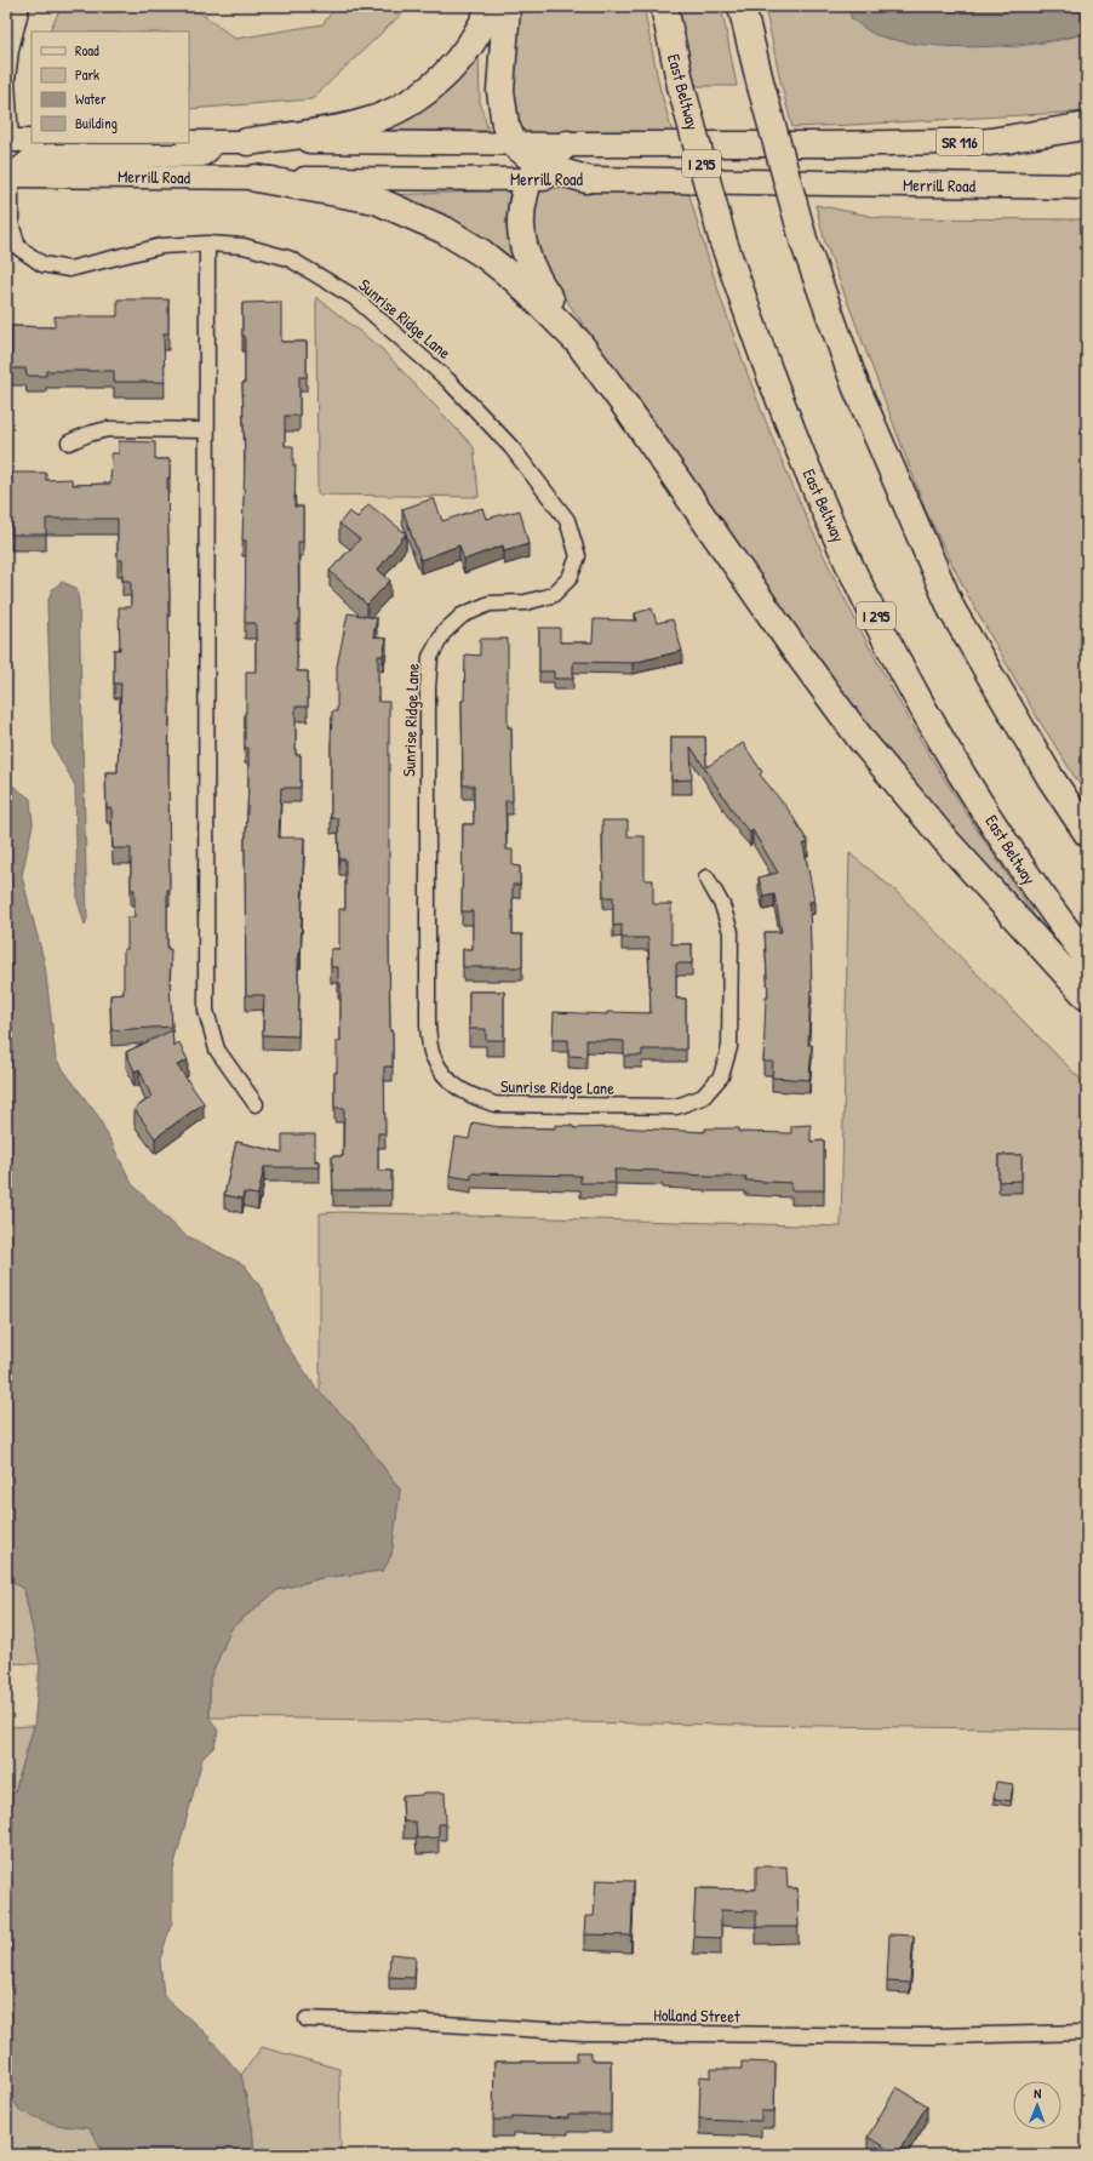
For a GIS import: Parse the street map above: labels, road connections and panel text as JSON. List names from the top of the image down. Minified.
{"streets":{"highway":["East Beltway","I 295"],"main road":["SR 116","Merrill Road"],"street":["Sunrise Ridge Lane","Holland Street"]},"crossings":[["Merrill Road","Sunrise Ridge Lane"]],"legend":["Road","Park","Water","Building"],"north":"top"}
